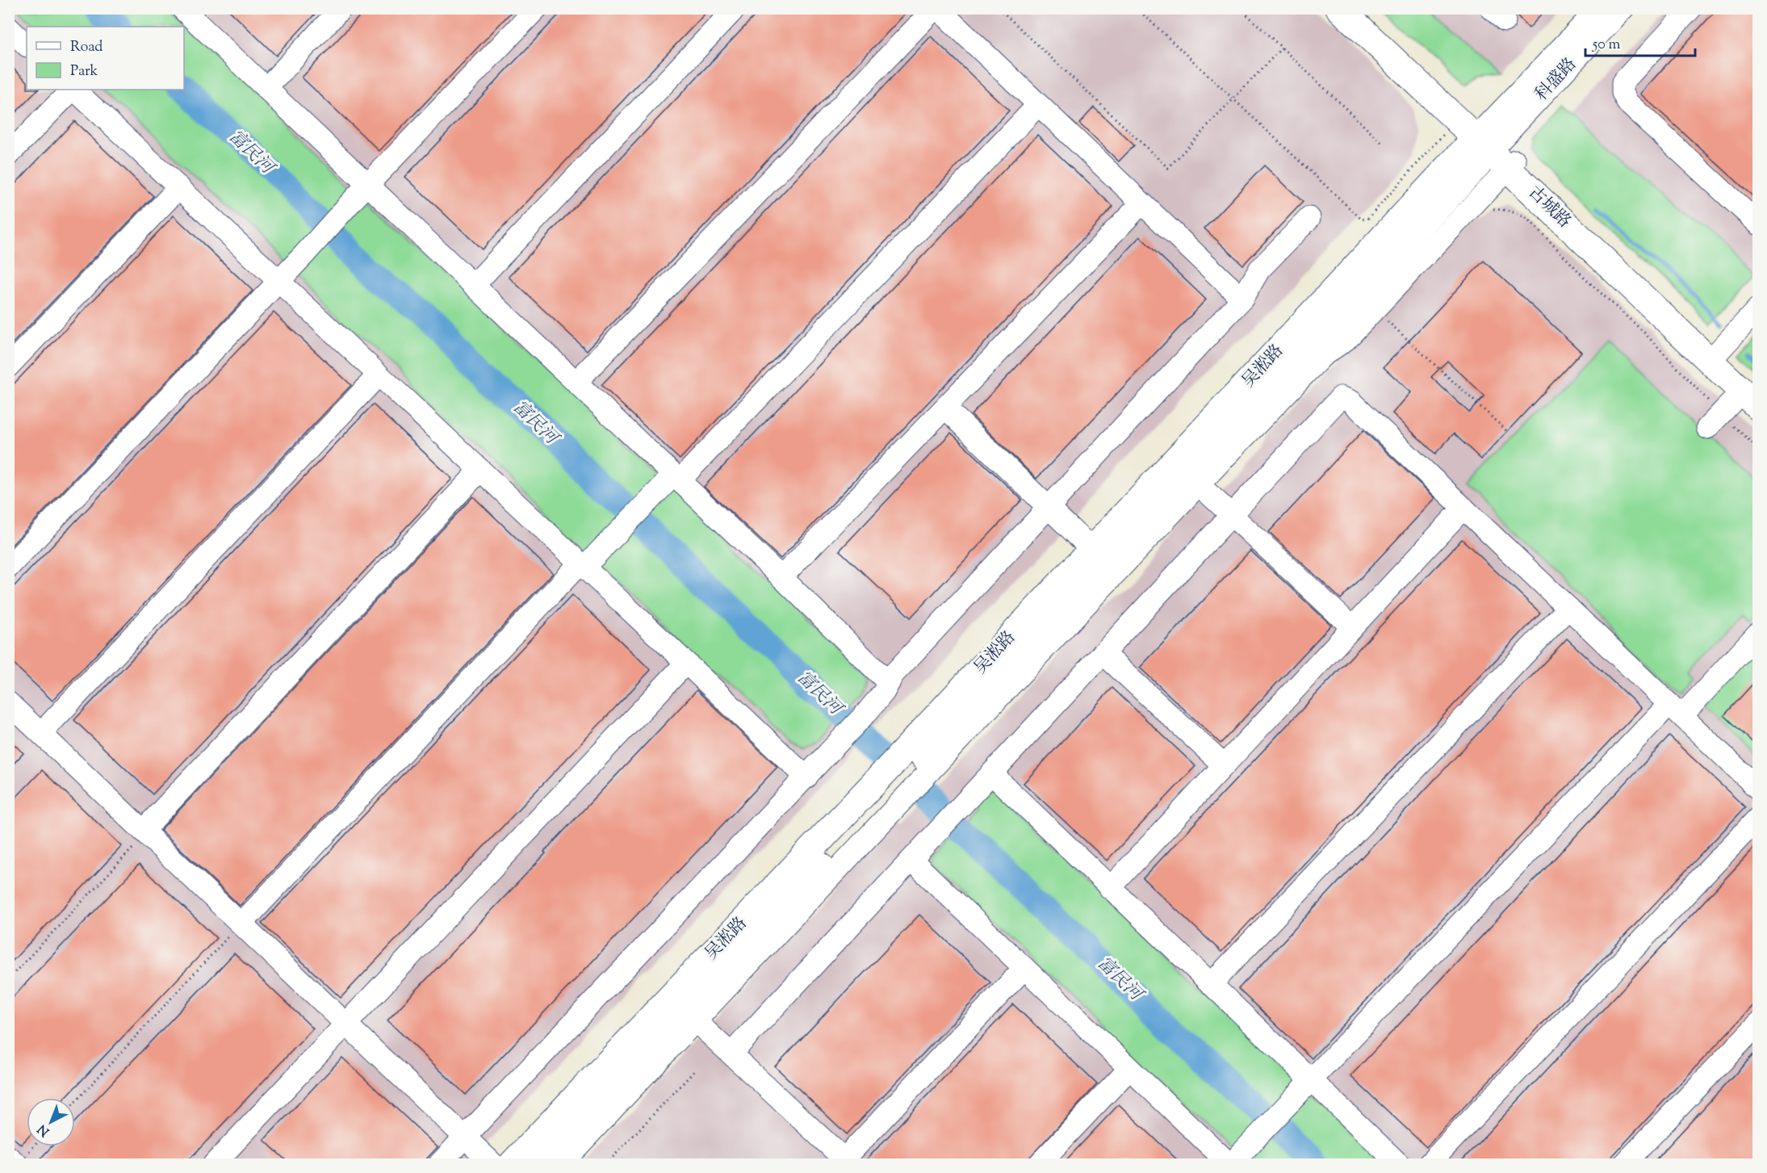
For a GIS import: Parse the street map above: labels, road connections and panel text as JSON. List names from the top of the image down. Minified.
{"streets":{"main road":["古城路","吴淞路"],"street":["科盛路"]},"crossings":[["科盛路","古城路"],["科盛路","吴淞路"],["古城路","吴淞路"]],"water":["富民河"],"legend":["Road","Park"],"scale_bar":"50 m","north":"bottom left"}
